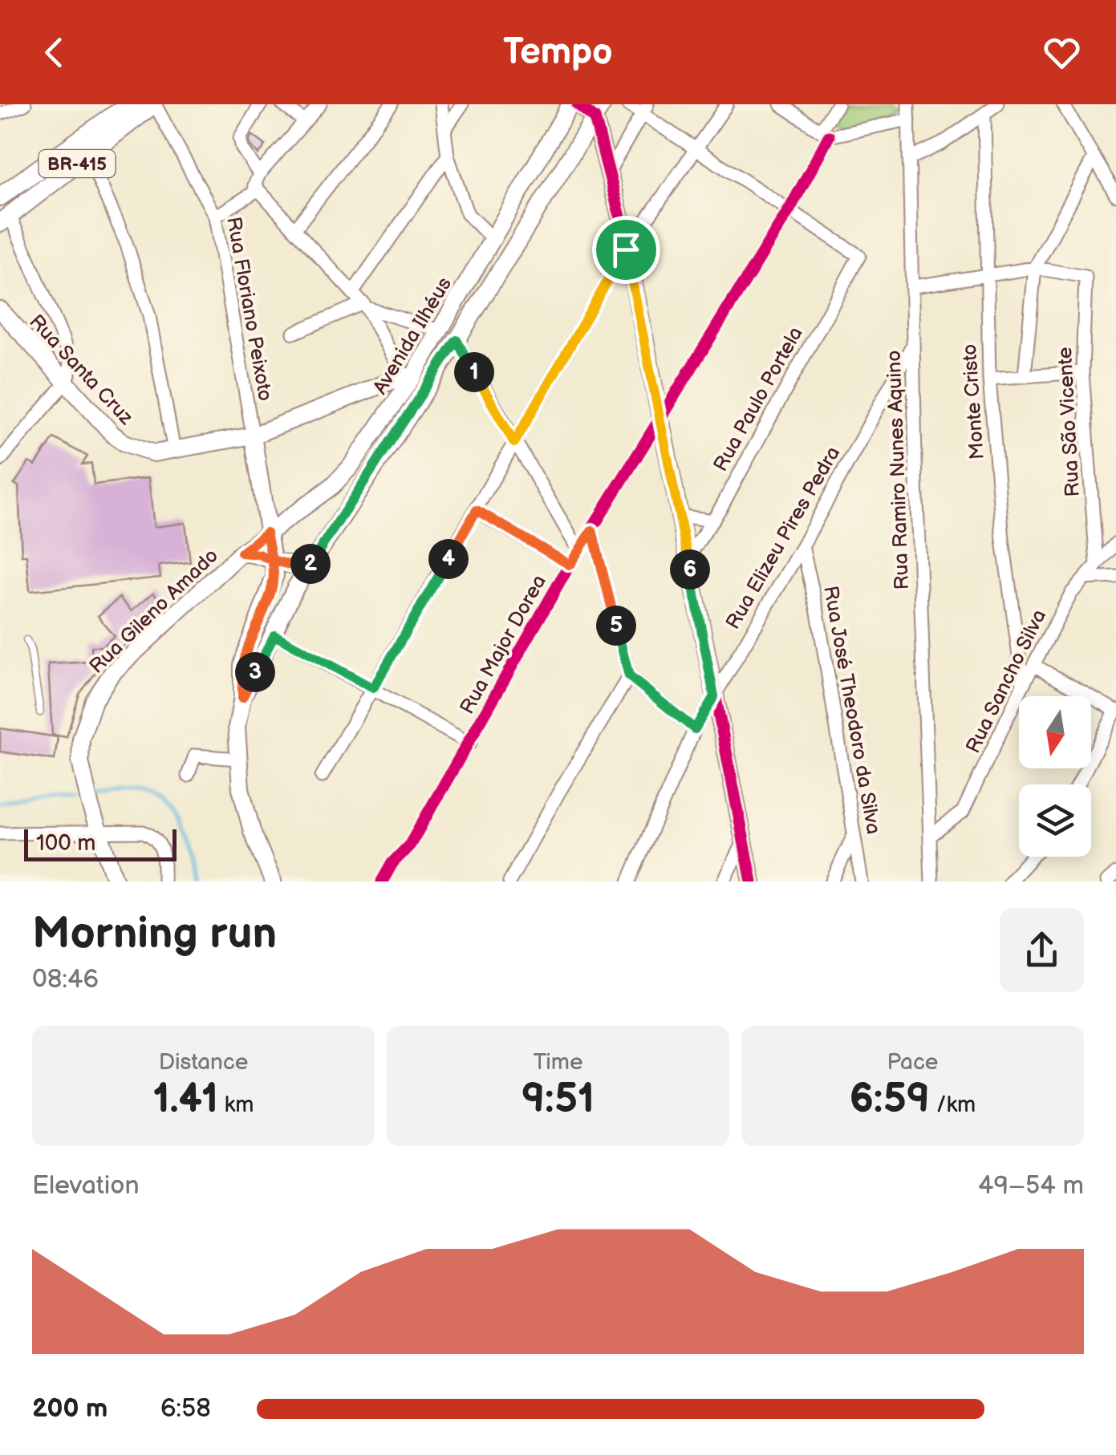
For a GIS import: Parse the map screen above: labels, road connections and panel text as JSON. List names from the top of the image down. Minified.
{"streets":{"main road":["BR-415","Rua Floriano Peixoto","Avenida Ilhéus","Rua Santa Cruz","Rua Gileno Amado"],"street":["Rua Paulo Portela","Monte Cristo","Rua São Vicente","Rua Ramiro Nunes Aquino","Rua Elizeu Pires Pedra","Rua Major Dorea","Rua Sancho Silva","Rua José Theodoro da Silva"]},"crossings":[["BR-415","Rua Floriano Peixoto"],["Rua Floriano Peixoto","Avenida Ilhéus"],["Rua Floriano Peixoto","Rua Gileno Amado"],["Avenida Ilhéus","Rua Gileno Amado"],["Rua Paulo Portela","Rua Major Dorea"],["Monte Cristo","Rua Sancho Silva"],["Rua São Vicente","Rua Sancho Silva"],["Rua Ramiro Nunes Aquino","Rua Elizeu Pires Pedra"],["Rua Ramiro Nunes Aquino","Rua Sancho Silva"],["Rua Elizeu Pires Pedra","Rua José Theodoro da Silva"]],"scale_bar":"100 m","north":"bottom","page":{"header":"Tempo","pins":["1","4","2","6","5","3"],"scale":"100 m","heading":["Morning run","08:46"],"stats":[["Distance","1.41 km"],["Time","9:51"],["Pace","6:59 /km"]],"chart":["Elevation","49–54 m"],"list":[{"name":"200 m","note":"6:58"}]}}
